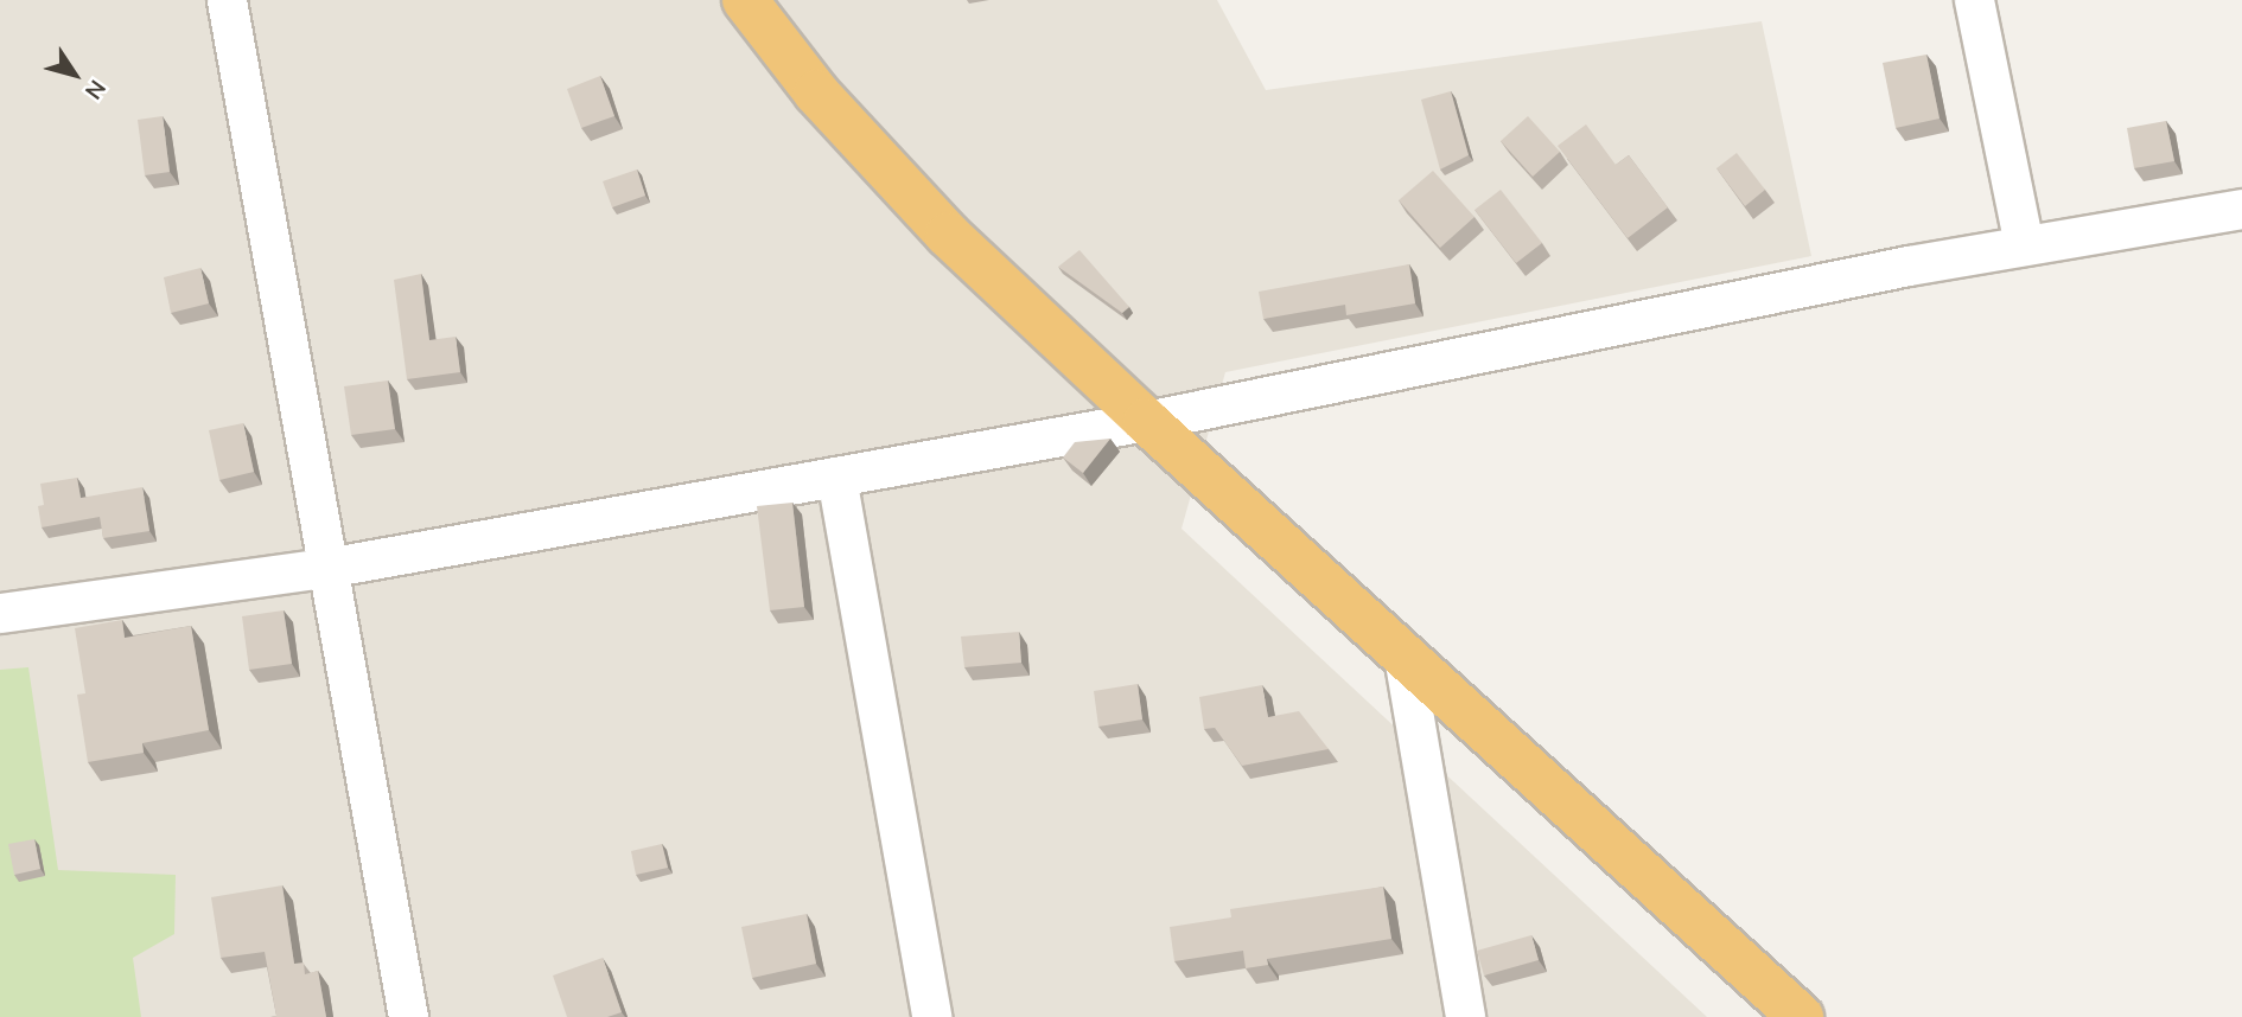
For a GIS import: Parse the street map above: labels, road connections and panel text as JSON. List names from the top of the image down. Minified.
{"north":"bottom right"}
